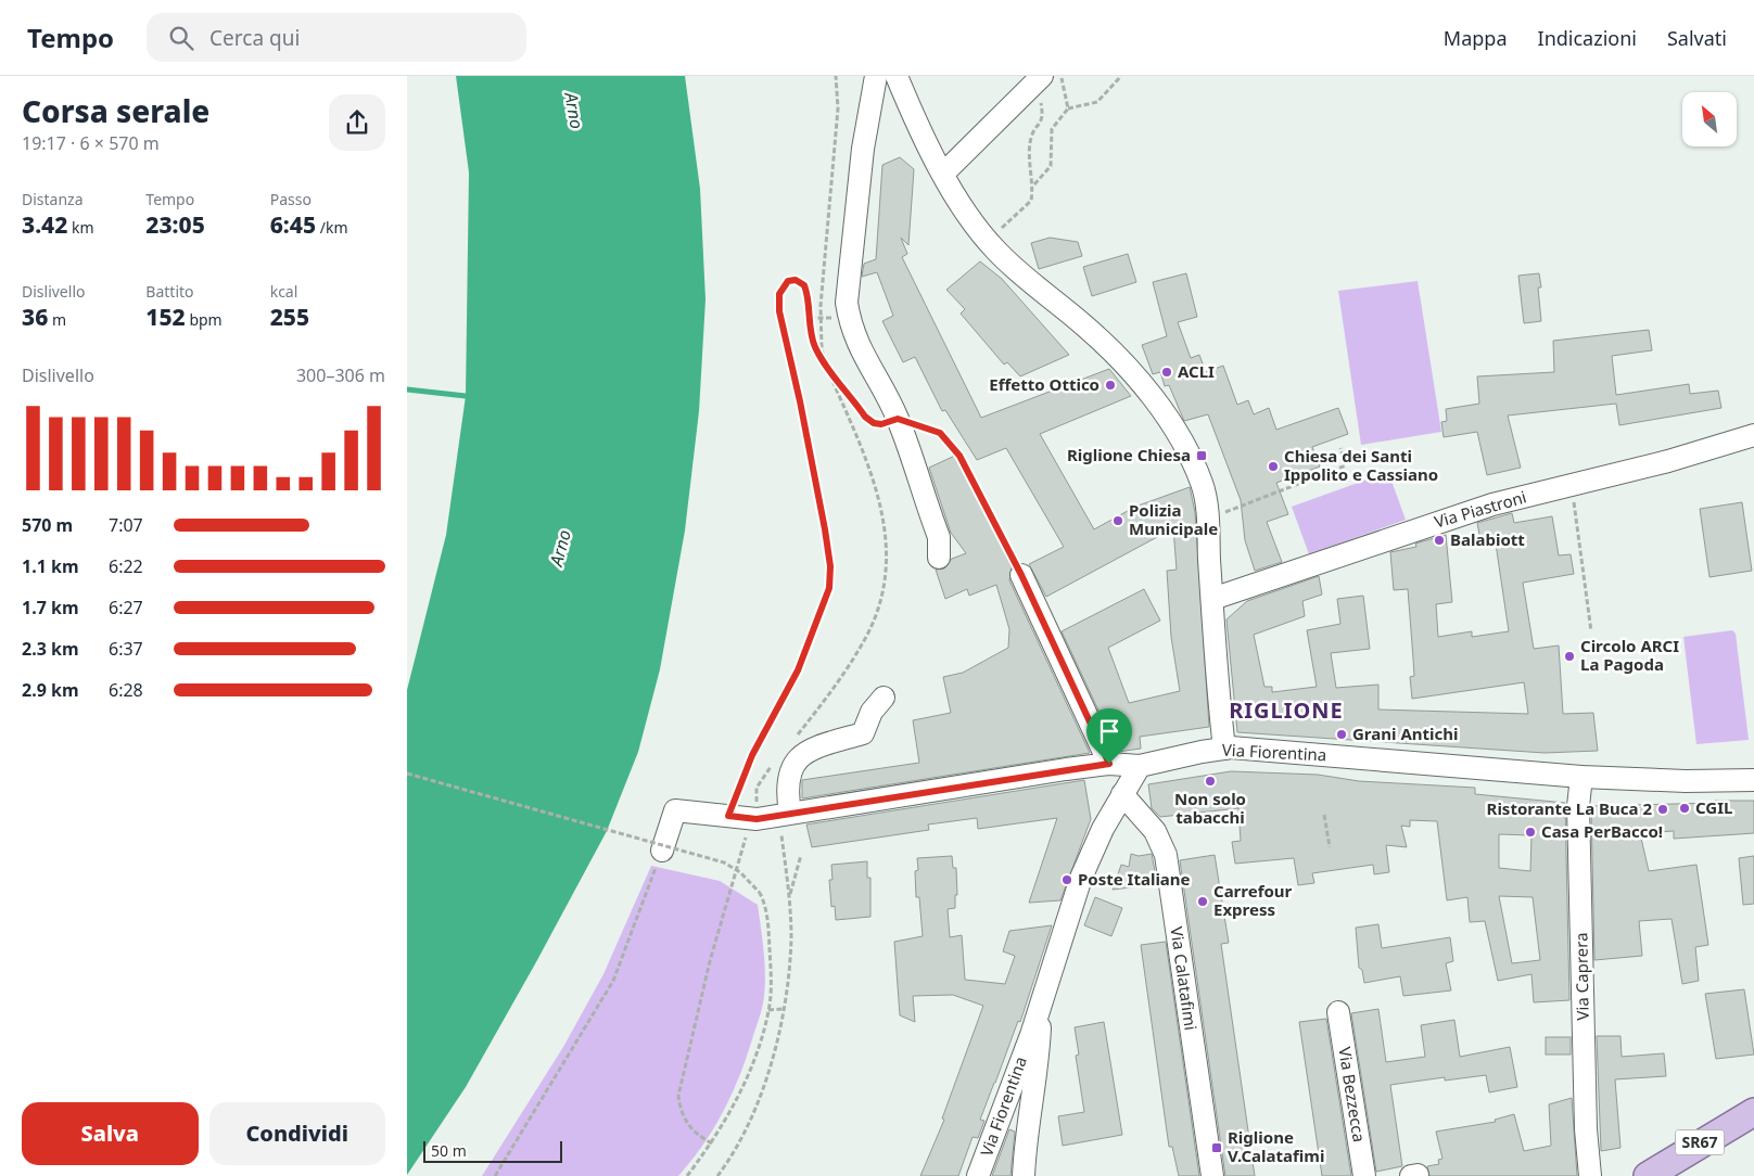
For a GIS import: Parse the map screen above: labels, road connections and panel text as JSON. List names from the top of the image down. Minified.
{"streets":{"main road":["SR67"],"street":["Via Piastroni","Via Fiorentina","Via Caprera","Via Calatafimi","Via Bezzecca"]},"crossings":[["Via Fiorentina","Via Caprera"],["Via Fiorentina","Via Calatafimi"]],"districts":["RIGLIONE"],"water":["Arno"],"places":{"other":["ACLI","Effetto Ottico","Chiesa dei Santi Ippolito e Cassiano","Polizia Municipale","Balabiott","Circolo ARCI La Pagoda","Grani Antichi","Non solo tabacchi","CGIL","Ristorante La Buca 2","Casa PerBacco!","Poste Italiane","Carrefour Express"],"transit":["Riglione Chiesa","Riglione V.Calatafimi"]},"scale_bar":"50 m","north":"top left","page":{"header":"Tempo","search":"Cerca qui","nav":["Mappa","Indicazioni","Salvati"],"heading":["Corsa serale","19:17 · 6 × 570 m"],"stats":[["Distanza","3.42 km"],["Tempo","23:05"],["Passo","6:45 /km"],["Dislivello","36 m"],["Battito","152 bpm"],["kcal","255"]],"chart":["Dislivello","300–306 m"],"list":[{"name":"570 m","note":"7:07"},{"name":"1.1 km","note":"6:22"},{"name":"1.7 km","note":"6:27"},{"name":"2.3 km","note":"6:37"},{"name":"2.9 km","note":"6:28"}],"buttons":["Salva","Condividi"],"scale":"50 m"}}
